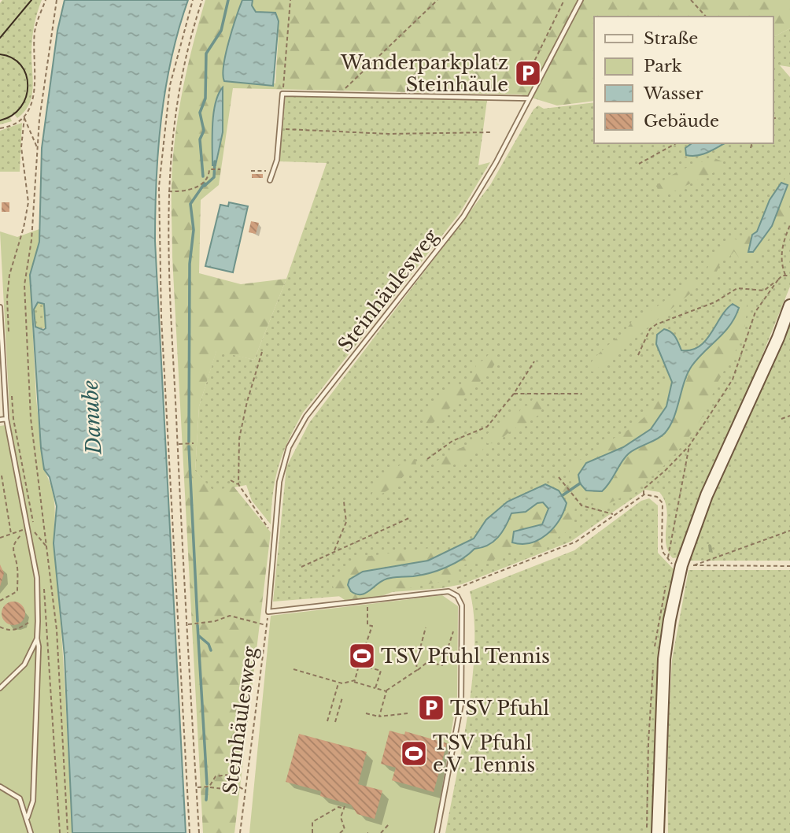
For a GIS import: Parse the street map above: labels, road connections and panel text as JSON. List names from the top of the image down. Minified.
{"streets":{"lane":["Steinhäulesweg"]},"water":["Danube"],"places":{"parking":["Wanderparkplatz Steinhäule","TSV Pfuhl"],"sports":["TSV Pfuhl Tennis","TSV Pfuhl e.V. Tennis"]},"legend":["Straße","Park","Wasser","Gebäude"]}
